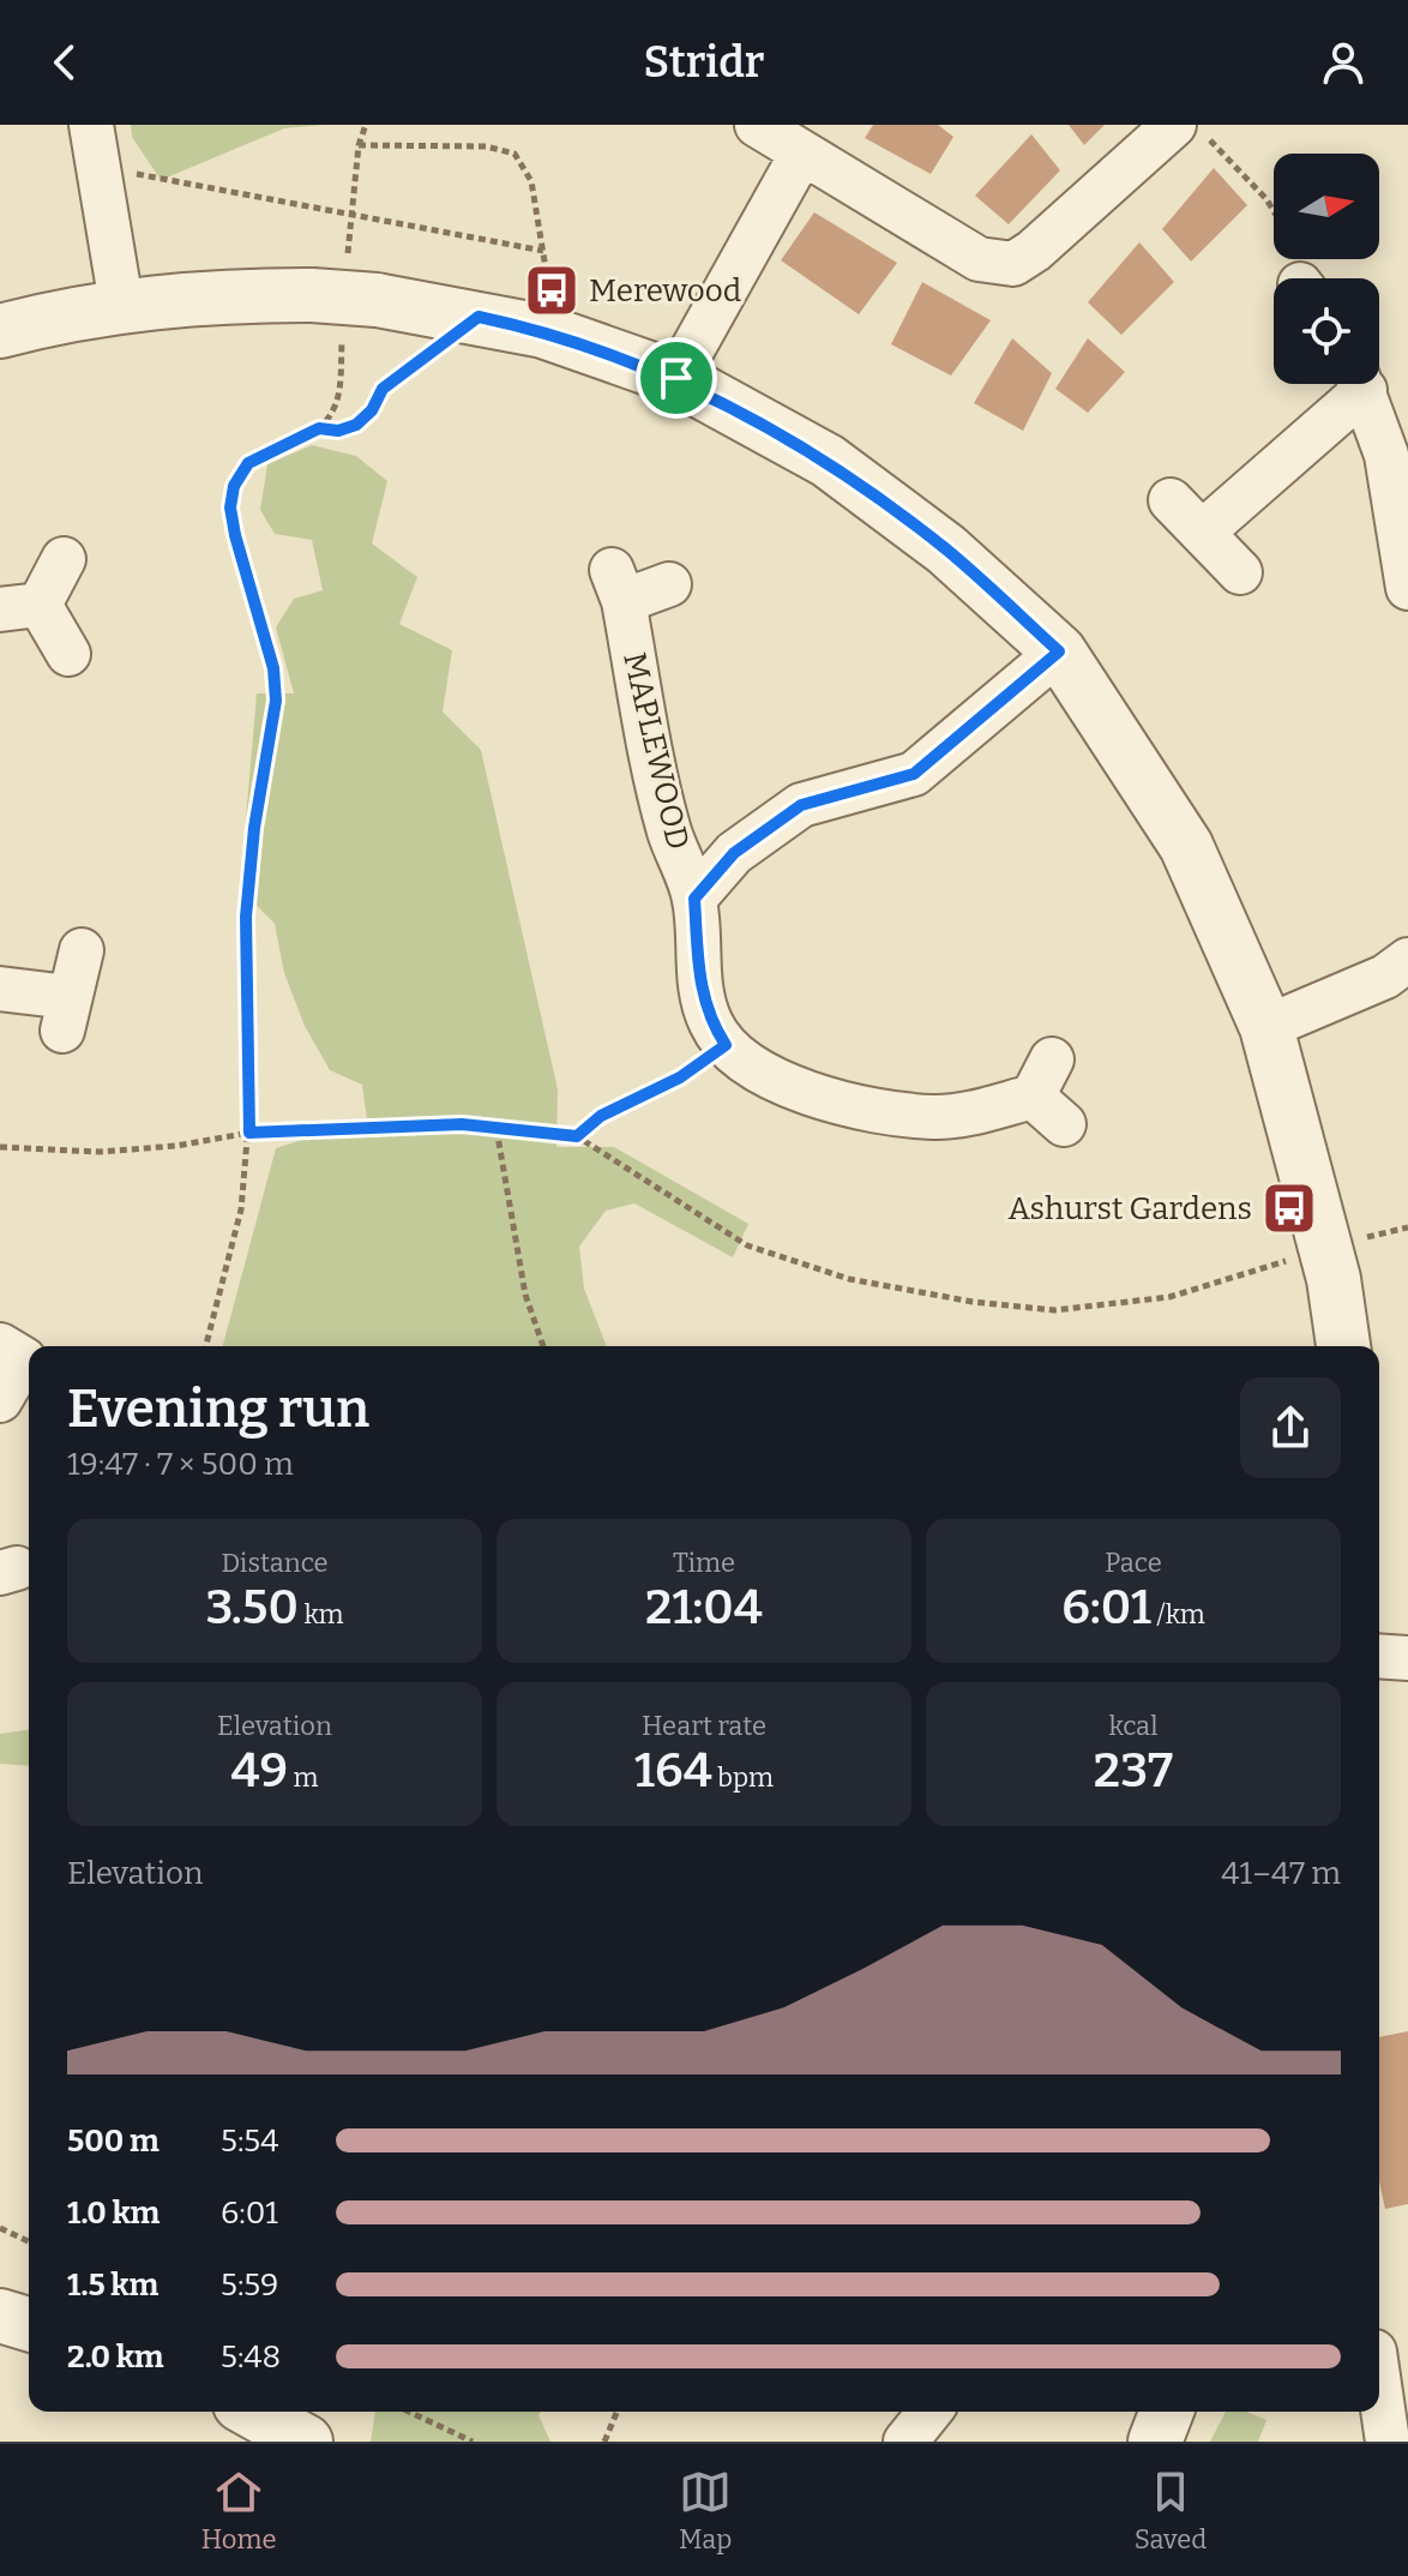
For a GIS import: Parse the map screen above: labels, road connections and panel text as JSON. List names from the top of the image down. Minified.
{"streets":{"street":["MAPLEWOOD"]},"places":{"bus stop":["Merewood","Ashurst Gardens"]},"north":"right","page":{"header":"Stridr","heading":["Evening run","19:47 · 7 × 500 m"],"stats":[["Distance","3.50 km"],["Time","21:04"],["Pace","6:01 /km"],["Elevation","49 m"],["Heart rate","164 bpm"],["kcal","237"]],"chart":["Elevation","41–47 m"],"list":[{"name":"500 m","note":"5:54"},{"name":"1.0 km","note":"6:01"},{"name":"1.5 km","note":"5:59"},{"name":"2.0 km","note":"5:48"}],"tabs":["Home","Map","Saved"]}}
